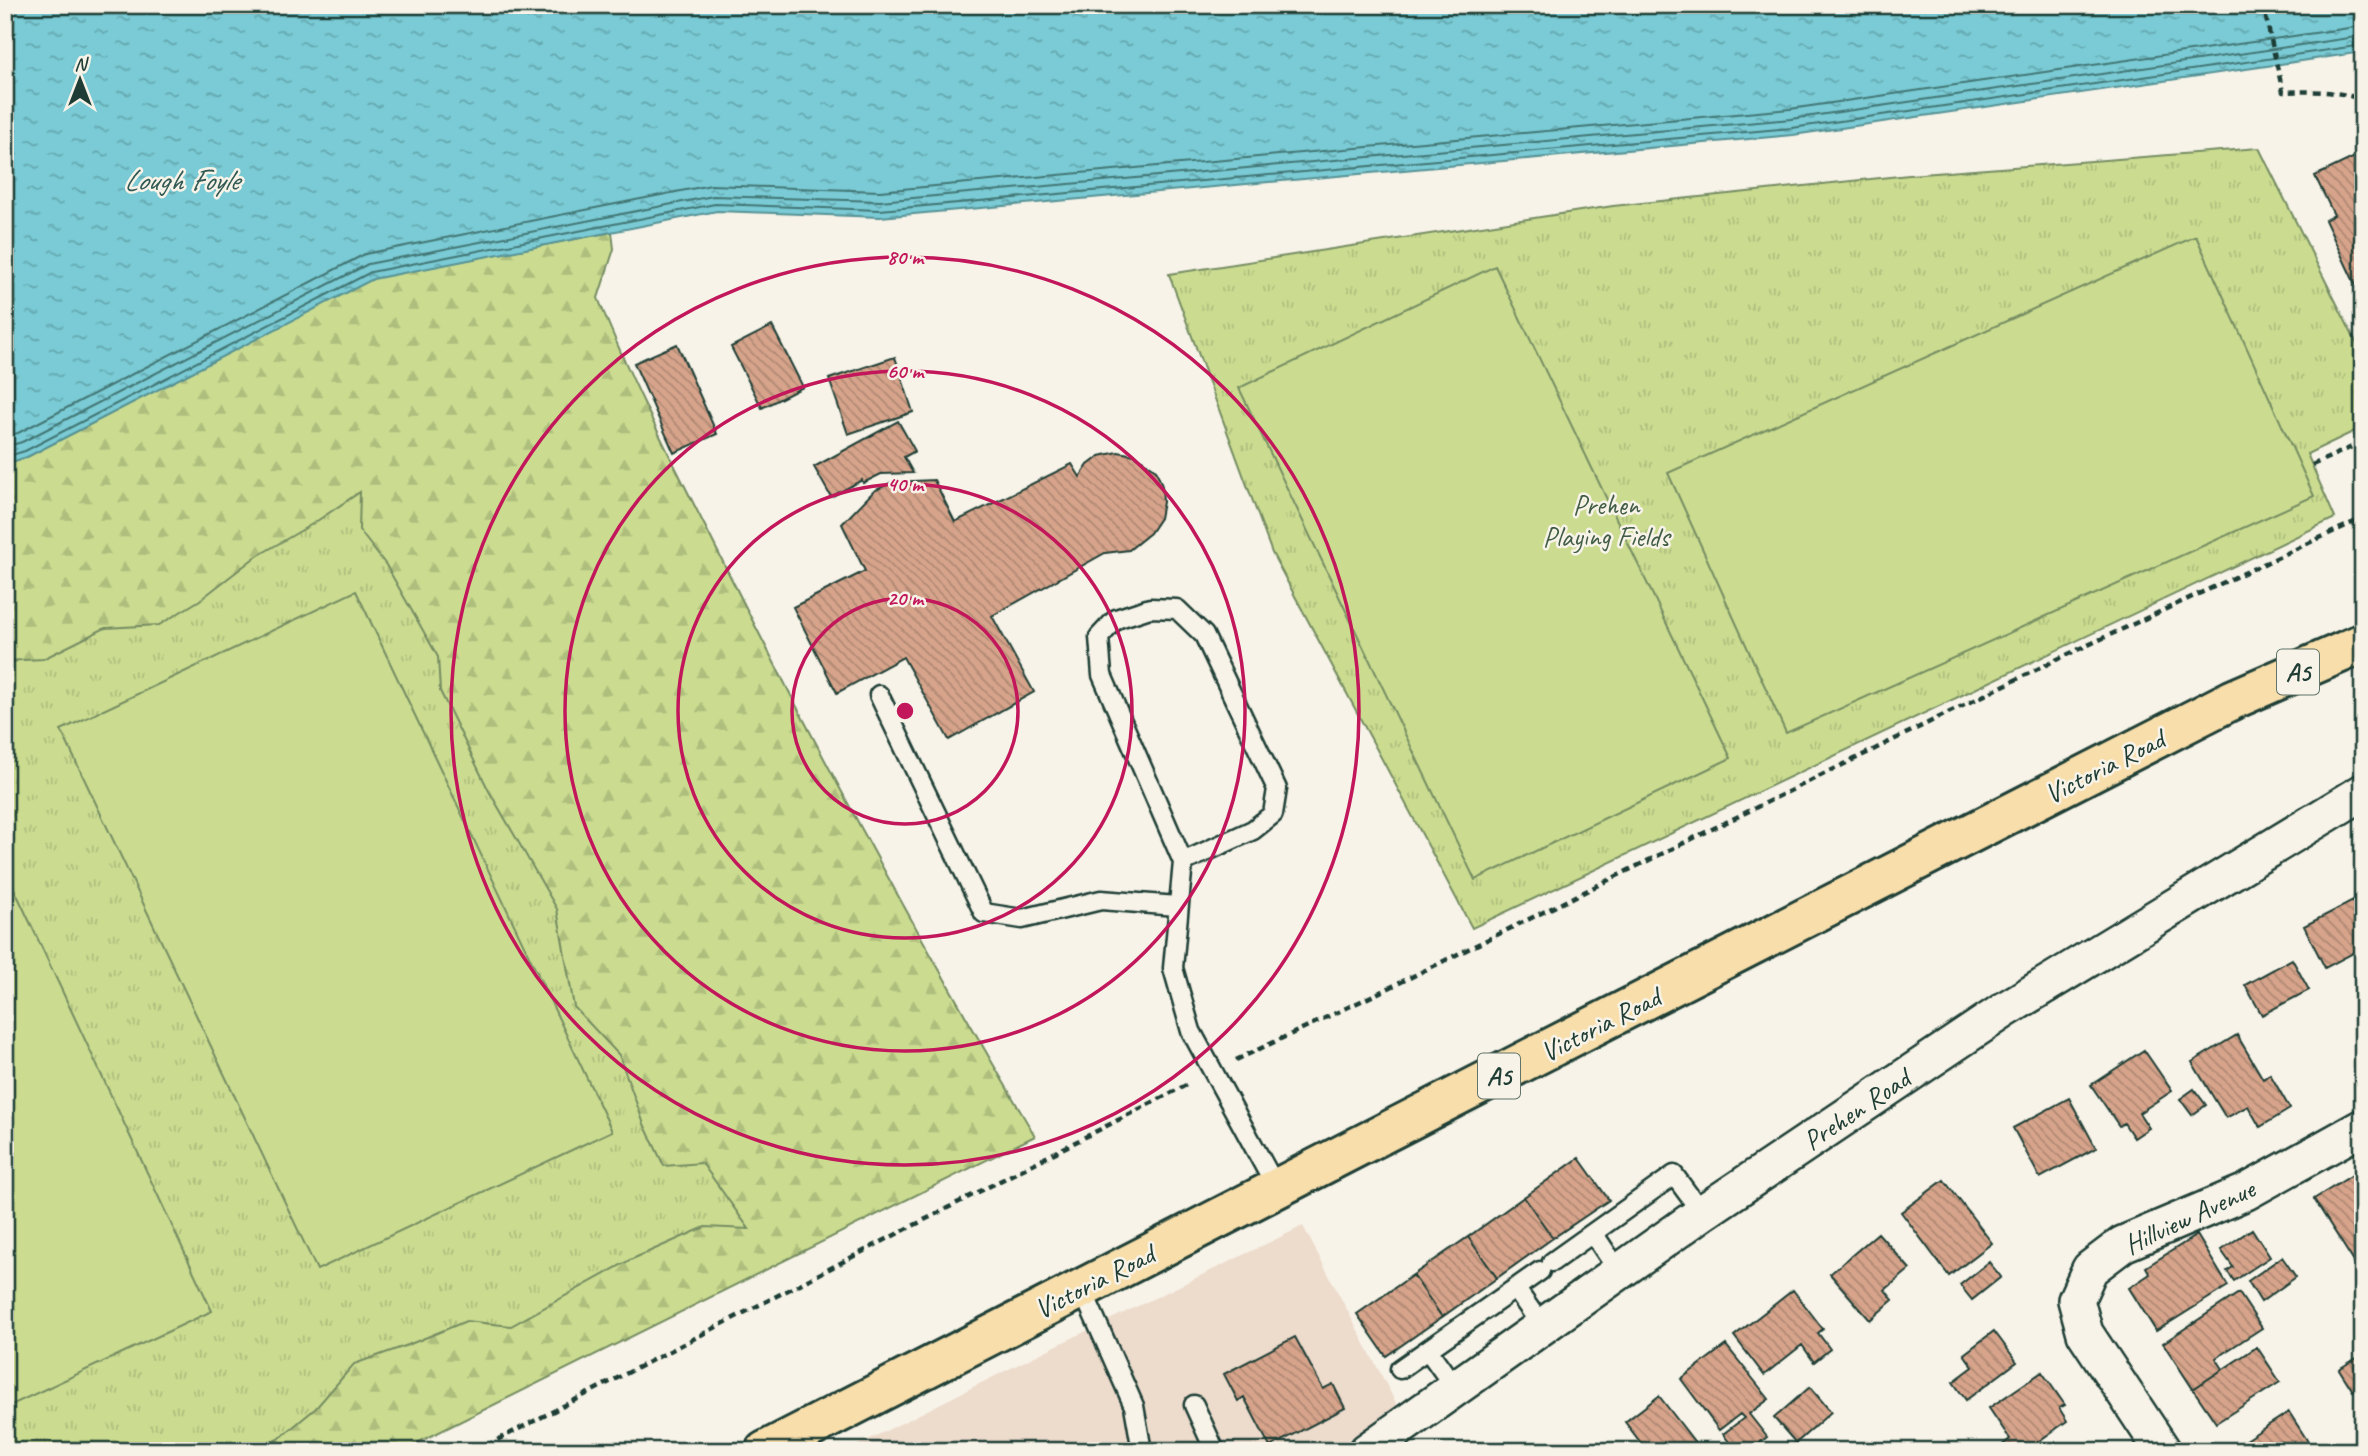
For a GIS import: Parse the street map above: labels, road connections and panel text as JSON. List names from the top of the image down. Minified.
{"streets":{"highway":["A5","Victoria Road"],"street":["Prehen Road","Hillview Avenue"]},"water":["Lough Foyle"],"parks":["Prehen Playing Fields"],"north":"top","rings":["80 m","60 m","40 m","20 m"]}
